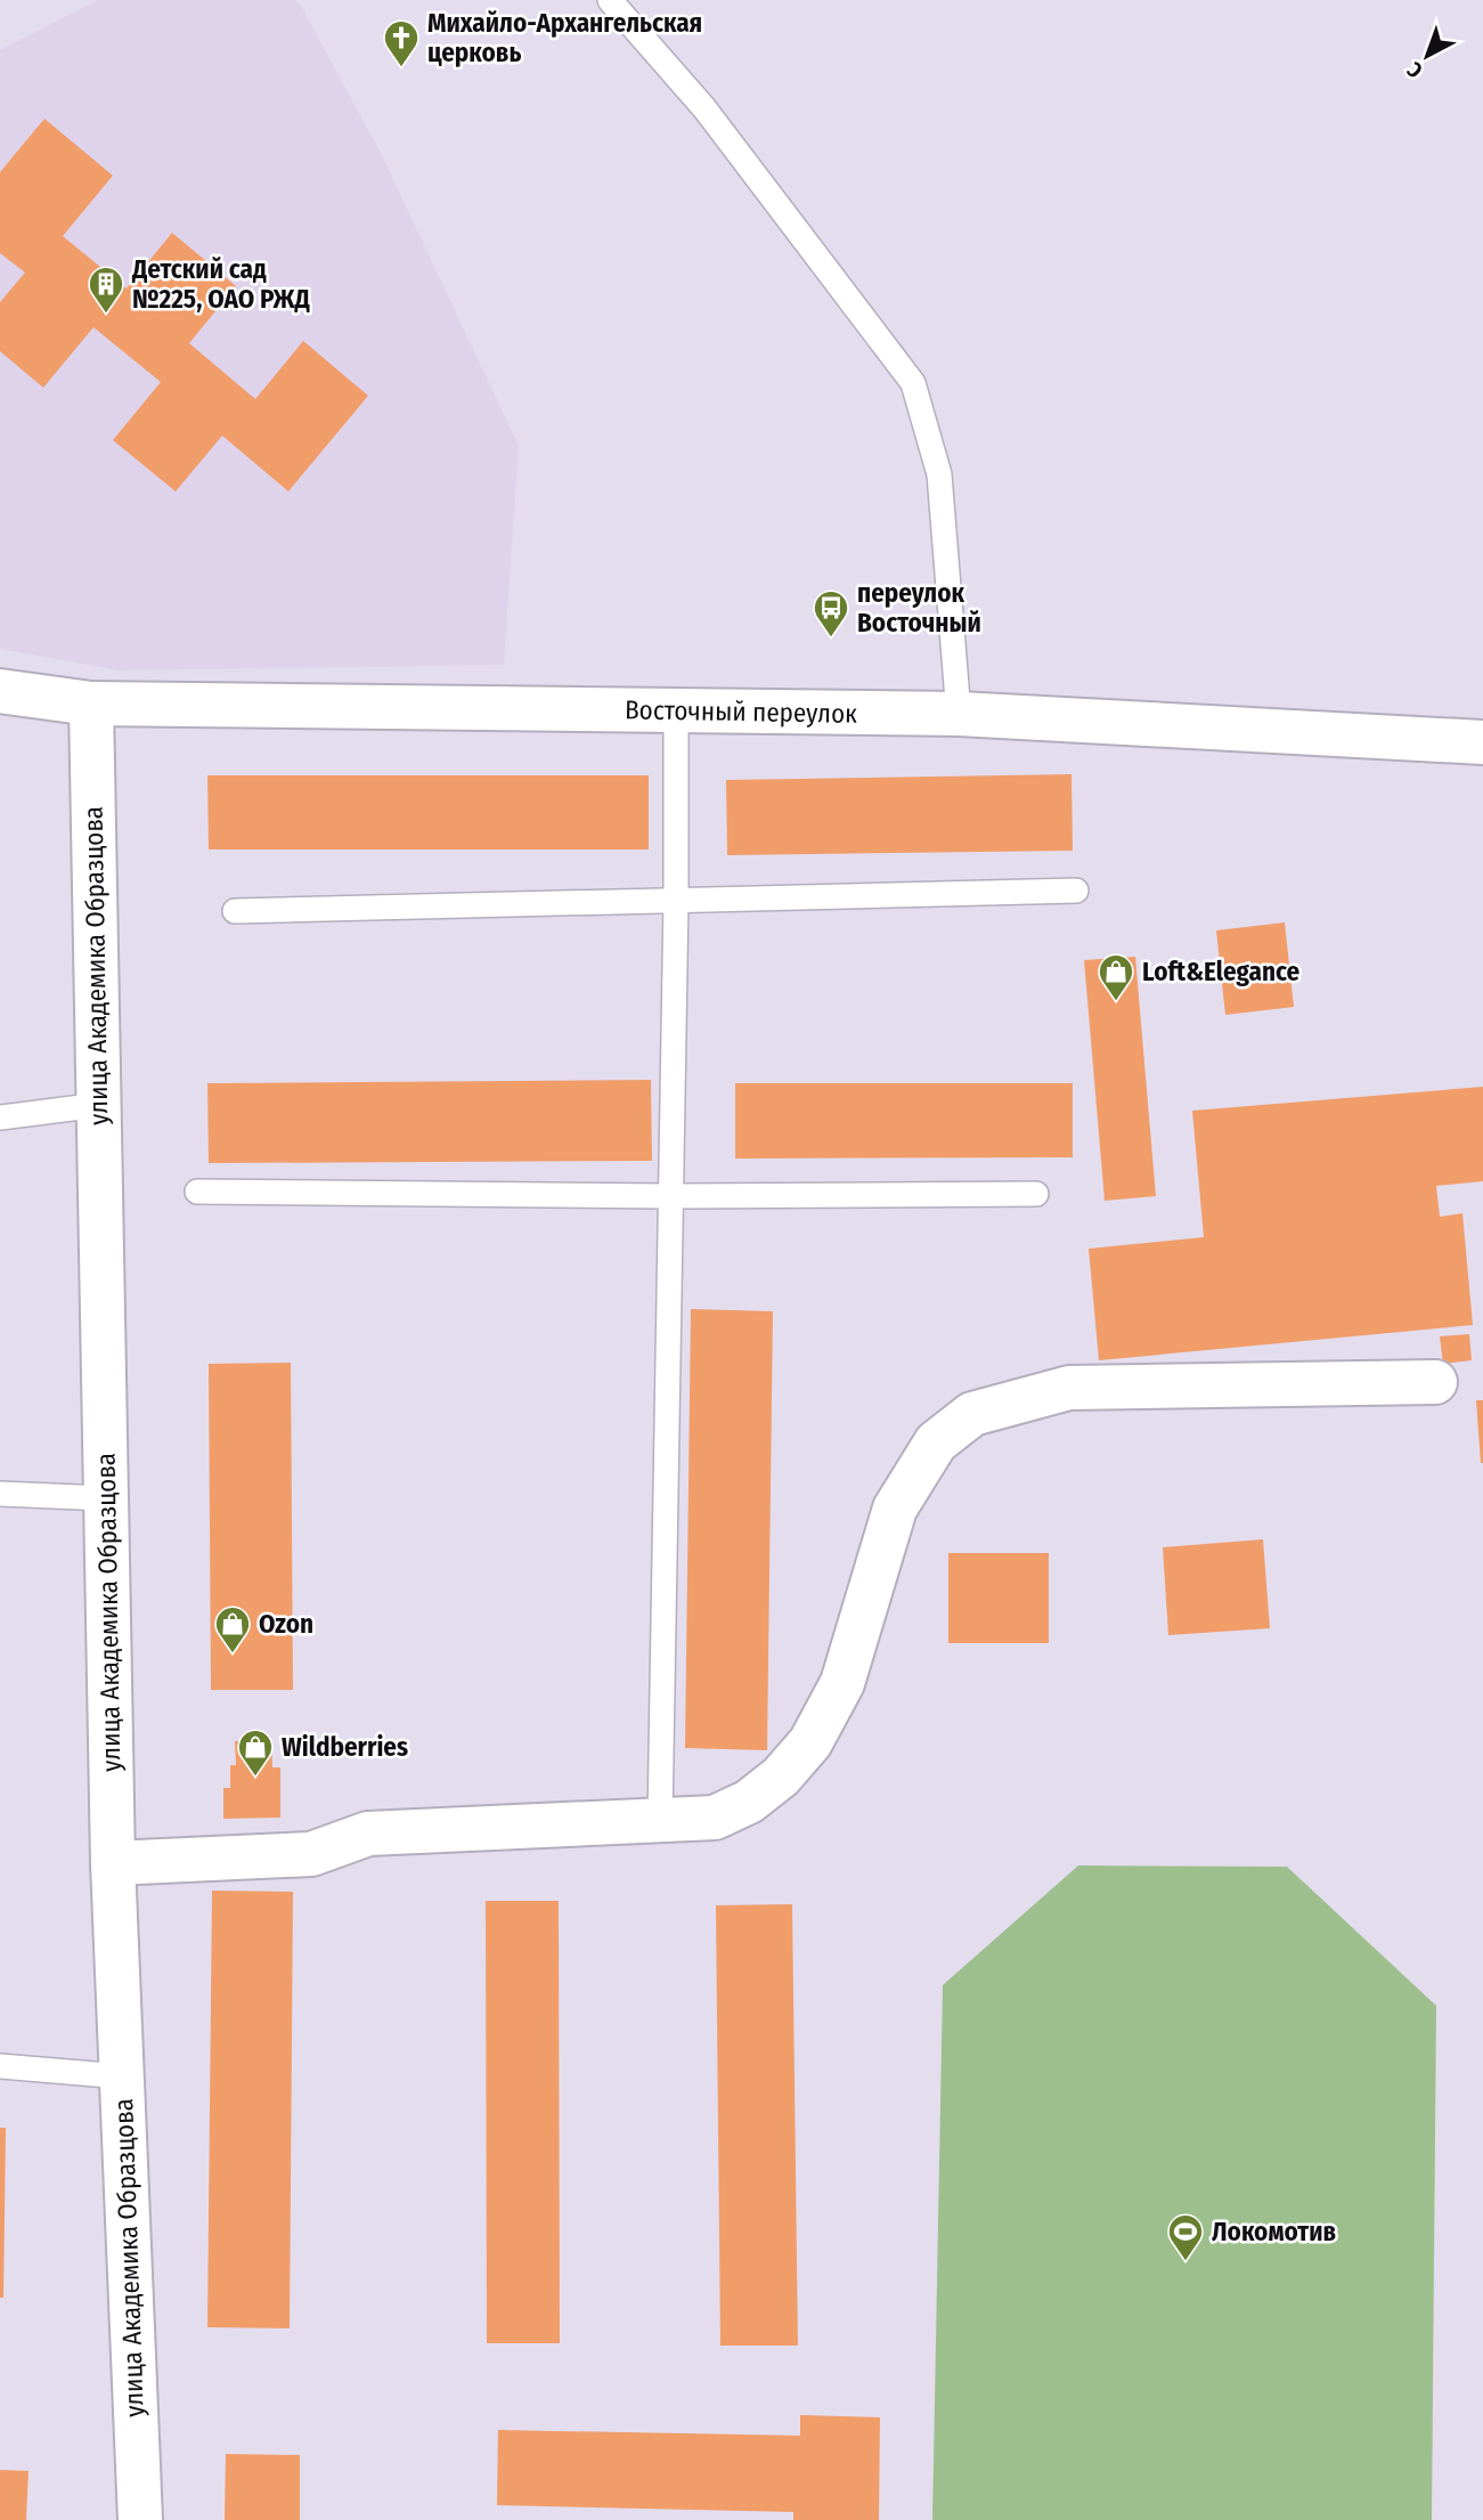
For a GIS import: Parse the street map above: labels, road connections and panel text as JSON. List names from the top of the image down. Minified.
{"streets":{"street":["Восточный переулок","улица Академика Образцова"]},"crossings":[["Восточный переулок","улица Академика Образцова"]],"places":{"church":["Михайло-Архангельская церковь"],"building":["Детский сад №225, ОАО РЖД"],"bus stop":["переулок Восточный"],"shop":["Loft&Elegance","Ozon","Wildberries"],"sports":["Локомотив"]},"north":"bottom left"}
